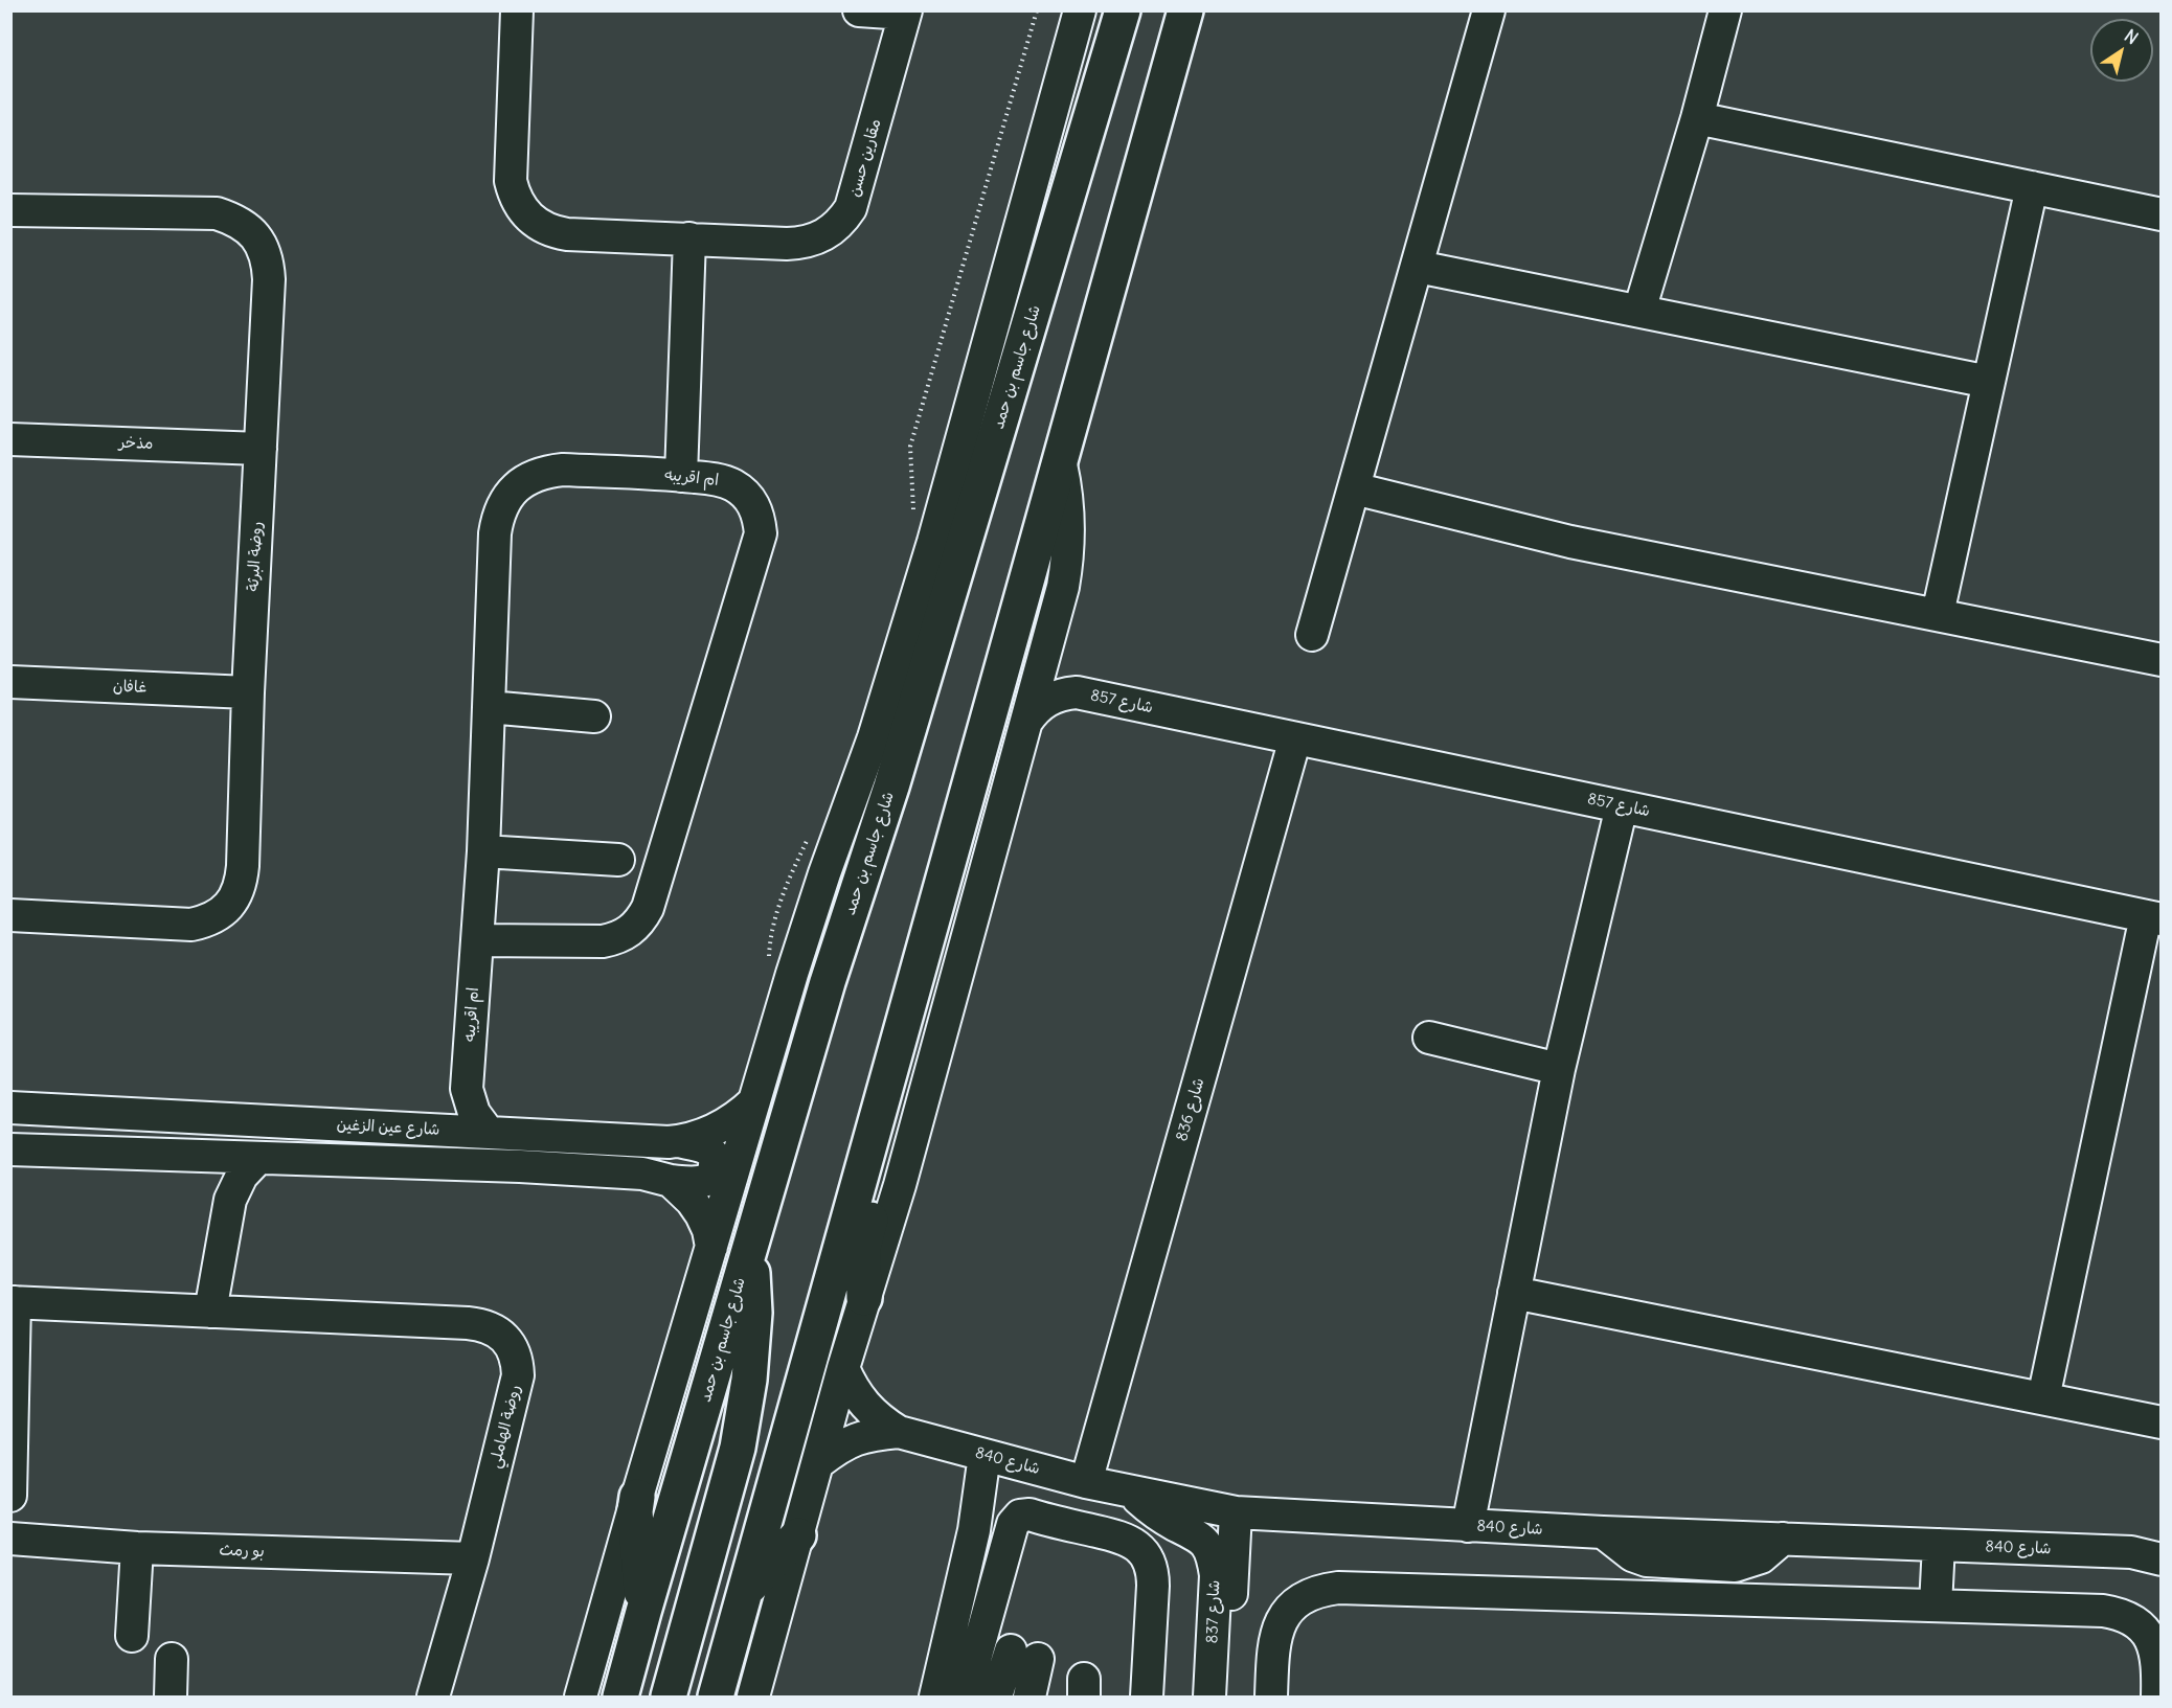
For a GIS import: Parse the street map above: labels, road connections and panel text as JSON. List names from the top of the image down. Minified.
{"streets":{"main road":["شارع جاسم بن حمد"],"street":["مقارين حسن","مذخر","ام اقريبه","روضة البرثة","غافان","شارع 857","شارع 836","شارع عين الزغين","روضة الهاملي","شارع 840","بو رمث","شارع 837"]},"crossings":[["شارع جاسم بن حمد","شارع عين الزغين"],["مذخر","روضة البرثة"],["ام اقريبه","شارع عين الزغين"],["روضة البرثة","غافان"],["شارع 857","شارع 836"],["شارع 836","شارع 840"],["روضة الهاملي","بو رمث"],["شارع 840","شارع 837"]],"north":"top right"}
